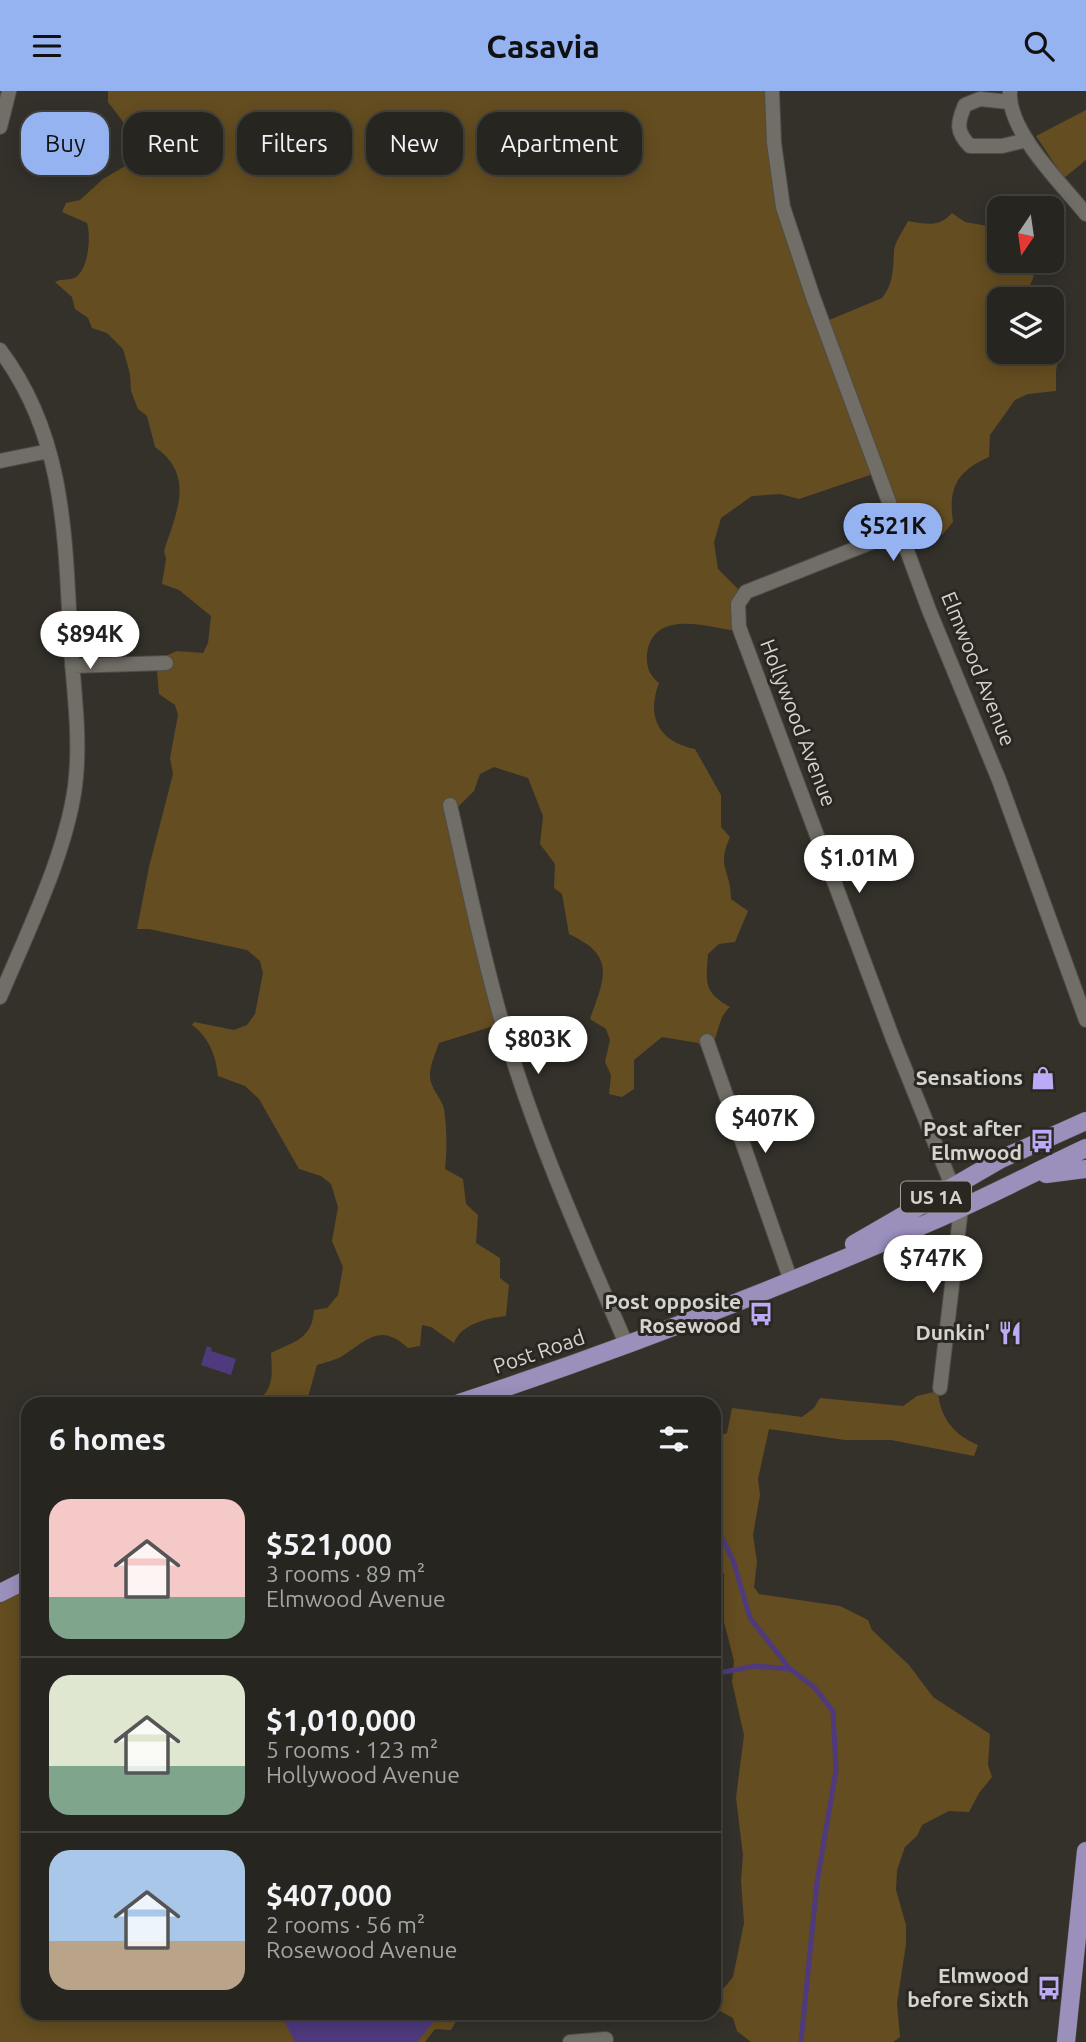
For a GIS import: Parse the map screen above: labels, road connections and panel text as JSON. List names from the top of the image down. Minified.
{"streets":{"main road":["US 1A","Post Road"],"street":["Elmwood Avenue","Hollywood Avenue"]},"crossings":[["Elmwood Avenue","Hollywood Avenue"],["Hollywood Avenue","Post Road"]],"places":{"shop":["Sensations"],"bus stop":["Post after Elmwood","Post opposite Rosewood","Elmwood before Sixth"],"restaurant":["Dunkin'"]},"north":"bottom","page":{"header":"Casavia","chip":["Buy","Rent","Filters","New","Apartment"],"price":["$521K","$894K","$1.01M","$803K","$407K","$747K"],"heading":"6 homes","list":[{"name":"$521,000","note":"3 rooms · 89 m² · Elmwood Avenue"},{"name":"$1,010,000","note":"5 rooms · 123 m² · Hollywood Avenue"},{"name":"$407,000","note":"2 rooms · 56 m² · Rosewood Avenue"}]}}
